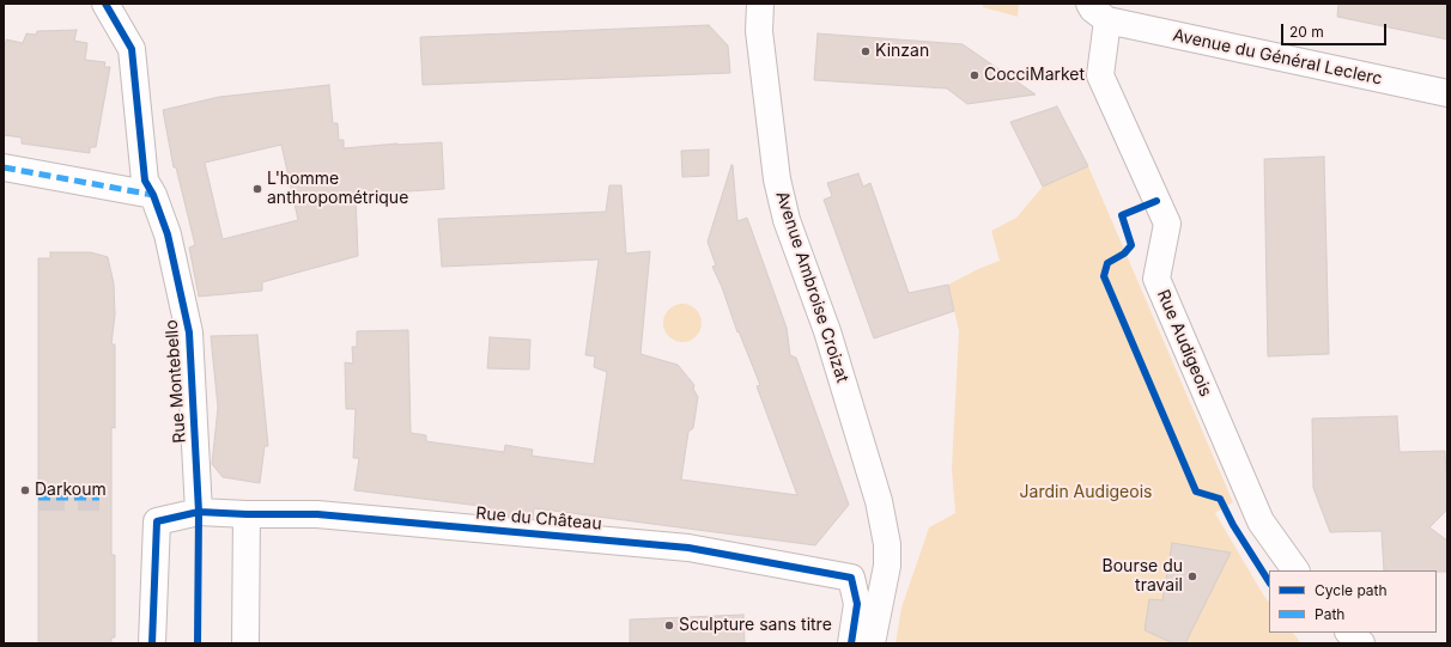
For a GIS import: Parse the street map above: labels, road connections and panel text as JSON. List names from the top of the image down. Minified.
{"streets":{"street":["Avenue du Général Leclerc","Avenue Ambroise Croizat","Rue Audigeois","Rue Montebello","Rue du Château"]},"crossings":[["Avenue du Général Leclerc","Rue Audigeois"],["Rue Montebello","Rue du Château"]],"parks":["Jardin Audigeois"],"places":["Kinzan","CocciMarket","L'homme anthropométrique","Darkoum","Bourse du travail","Sculpture sans titre"],"legend":["Cycle path","Path"],"scale_bar":"20 m"}
